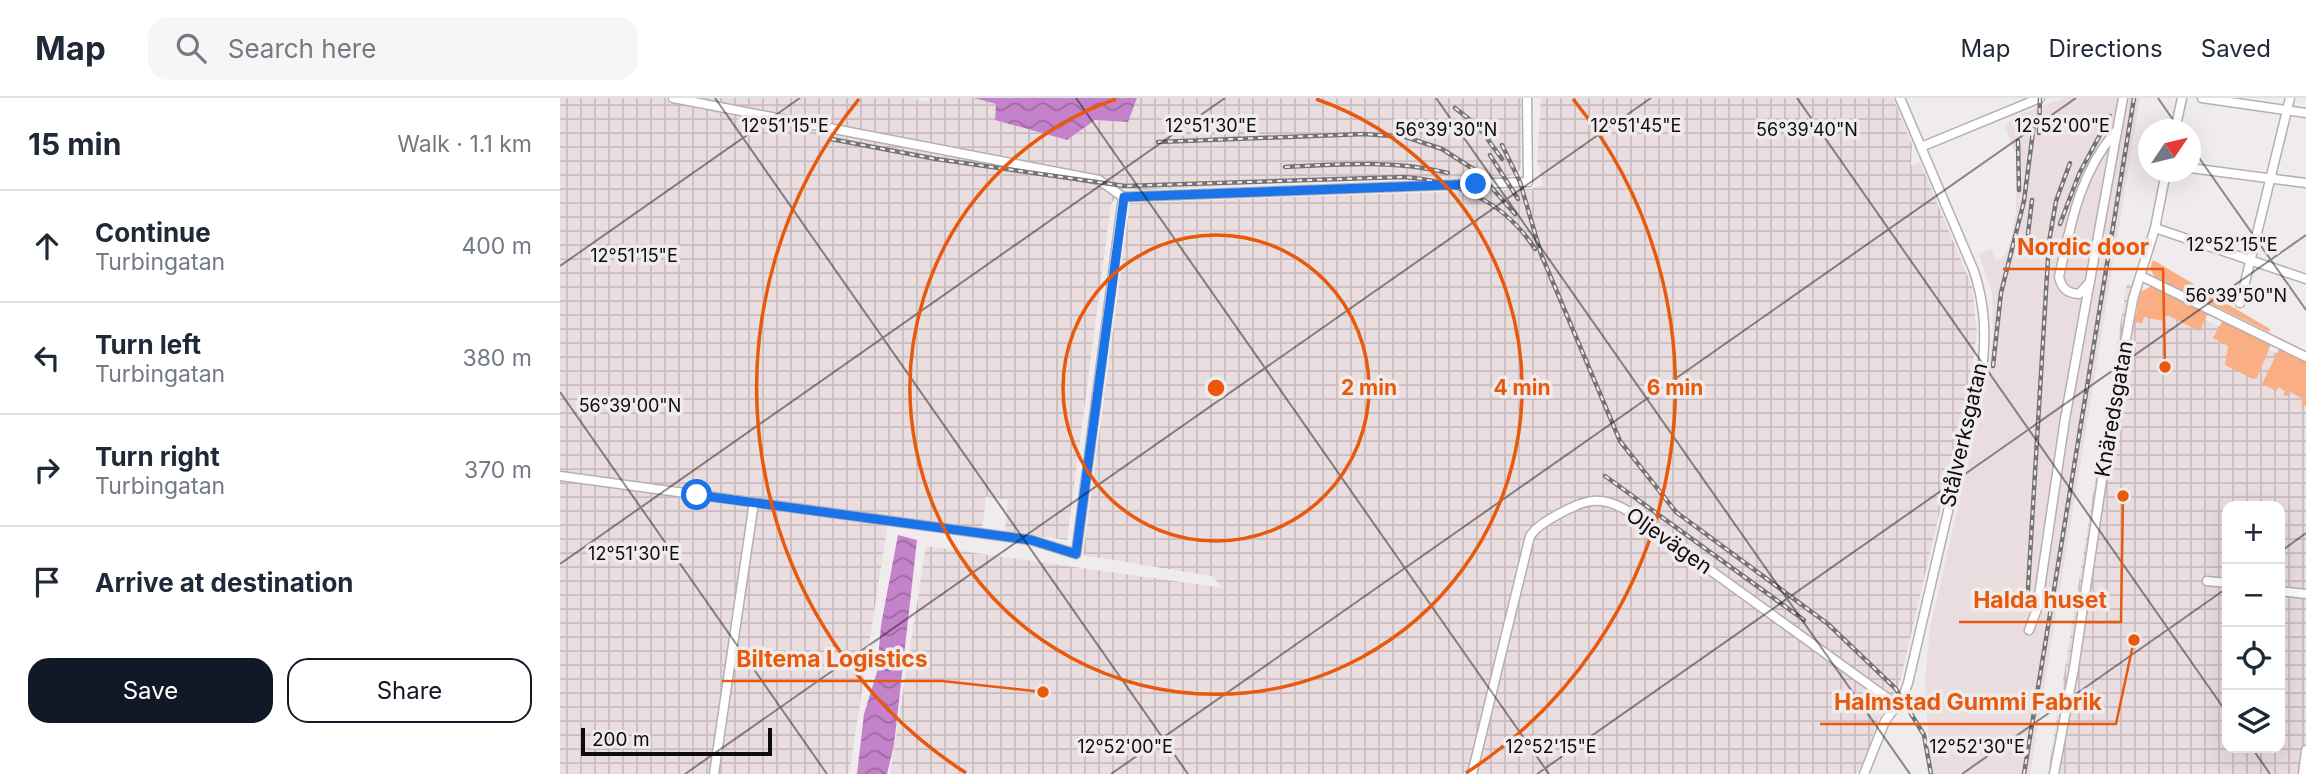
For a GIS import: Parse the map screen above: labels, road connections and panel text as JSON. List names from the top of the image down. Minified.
{"streets":{"street":["Knäredsgatan","Stålverksgatan","Oljevägen"]},"crossings":[["Stålverksgatan","Oljevägen"]],"places":["Nordic door","Halda huset","Halmstad Gummi Fabrik","Biltema Logistics"],"scale_bar":"200 m","north":"top right","page":{"header":"Map","search":"Search here","nav":["Map","Directions","Saved"],"heading":["15 min","Walk · 1.1 km"],"list":[["Continue","Turbingatan","400 m"],["Turn left","Turbingatan","380 m"],["Turn right","Turbingatan","370 m"],"Arrive at destination"],"map_buttons":["+","−"],"buttons":["Save","Share"],"scale":"200 m"},"coordinates":["12°51'15\"E","12°51'30\"E","12°51'45\"E","12°52'00\"E","56°39'30\"N","56°39'40\"N","12°52'15\"E","56°39'50\"N","56°39'00\"N","12°52'30\"E"],"rings":["2 min","4 min","6 min"]}
